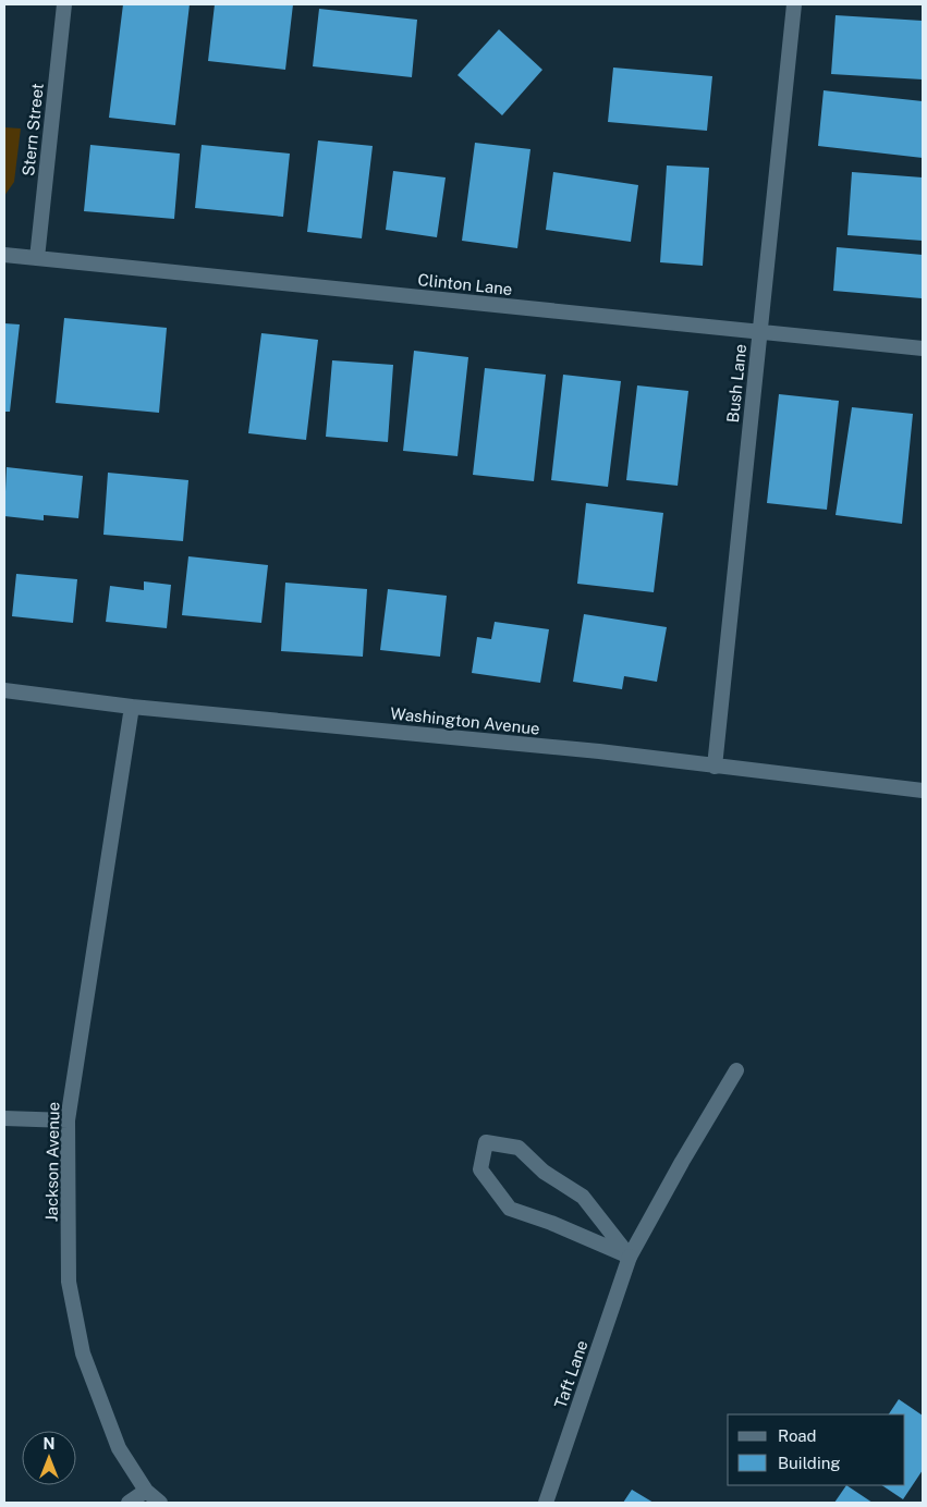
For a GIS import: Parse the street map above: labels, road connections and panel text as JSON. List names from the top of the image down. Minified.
{"streets":{"street":["Stern Street","Clinton Lane","Bush Lane","Washington Avenue","Jackson Avenue","Taft Lane"]},"crossings":[["Stern Street","Clinton Lane"],["Clinton Lane","Bush Lane"],["Bush Lane","Washington Avenue"],["Washington Avenue","Jackson Avenue"]],"legend":["Road","Building"],"north":"top"}
